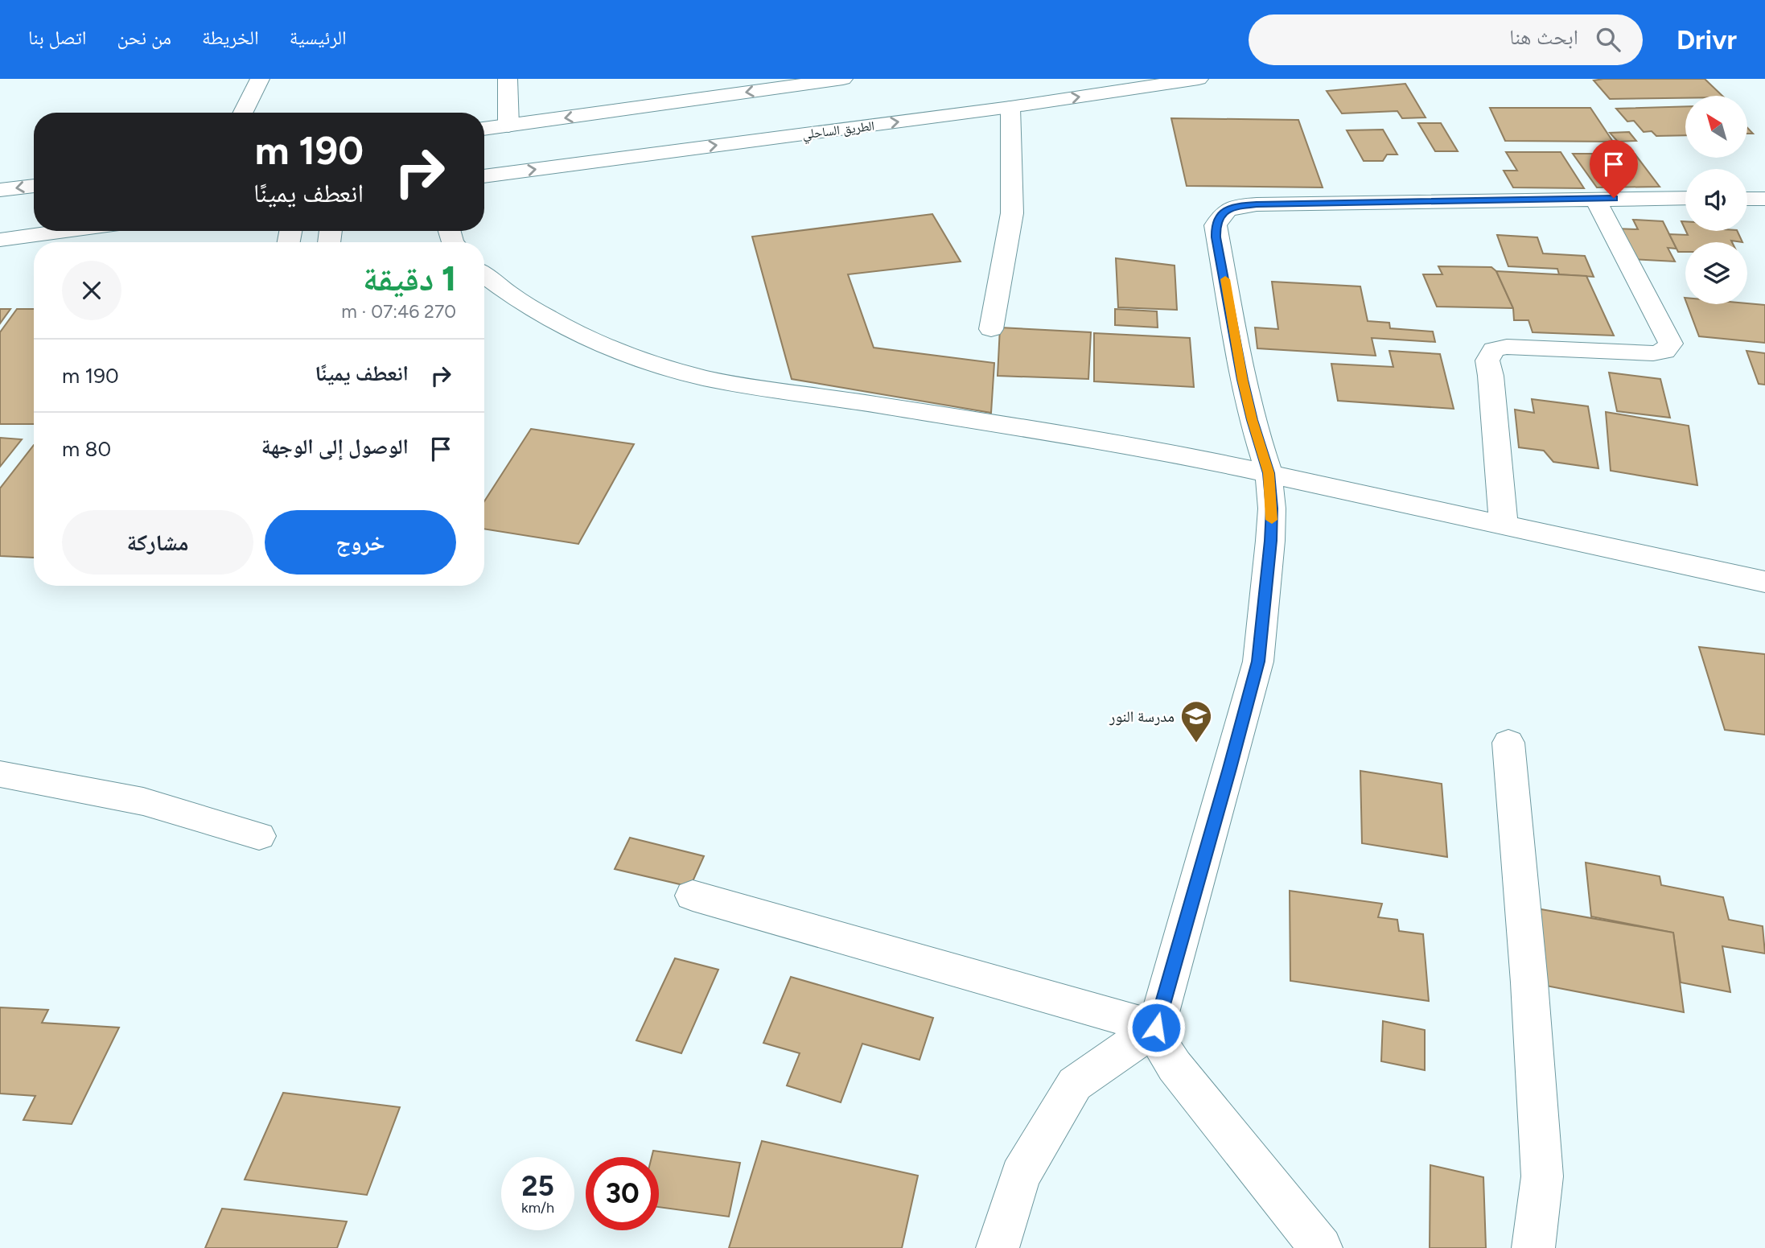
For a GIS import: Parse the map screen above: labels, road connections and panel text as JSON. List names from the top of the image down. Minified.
{"streets":{"main road":["الطريق الساحلي"]},"places":{"school or university":["مدرسة النور"]},"north":"top left","page":{"header":"Drivr","search":"ابحث هنا","nav":["الرئيسية","الخريطة","من نحن","اتصل بنا"],"turn":["190 m","انعطف يمينًا"],"heading":["1 دقيقة","270 m · 07:46"],"list":[{"name":"انعطف يمينًا","value":"190 m"},{"name":"الوصول إلى الوجهة","value":"80 m"}],"buttons":["خروج","مشاركة"],"speed":"25 km/h","limit":"30"}}
